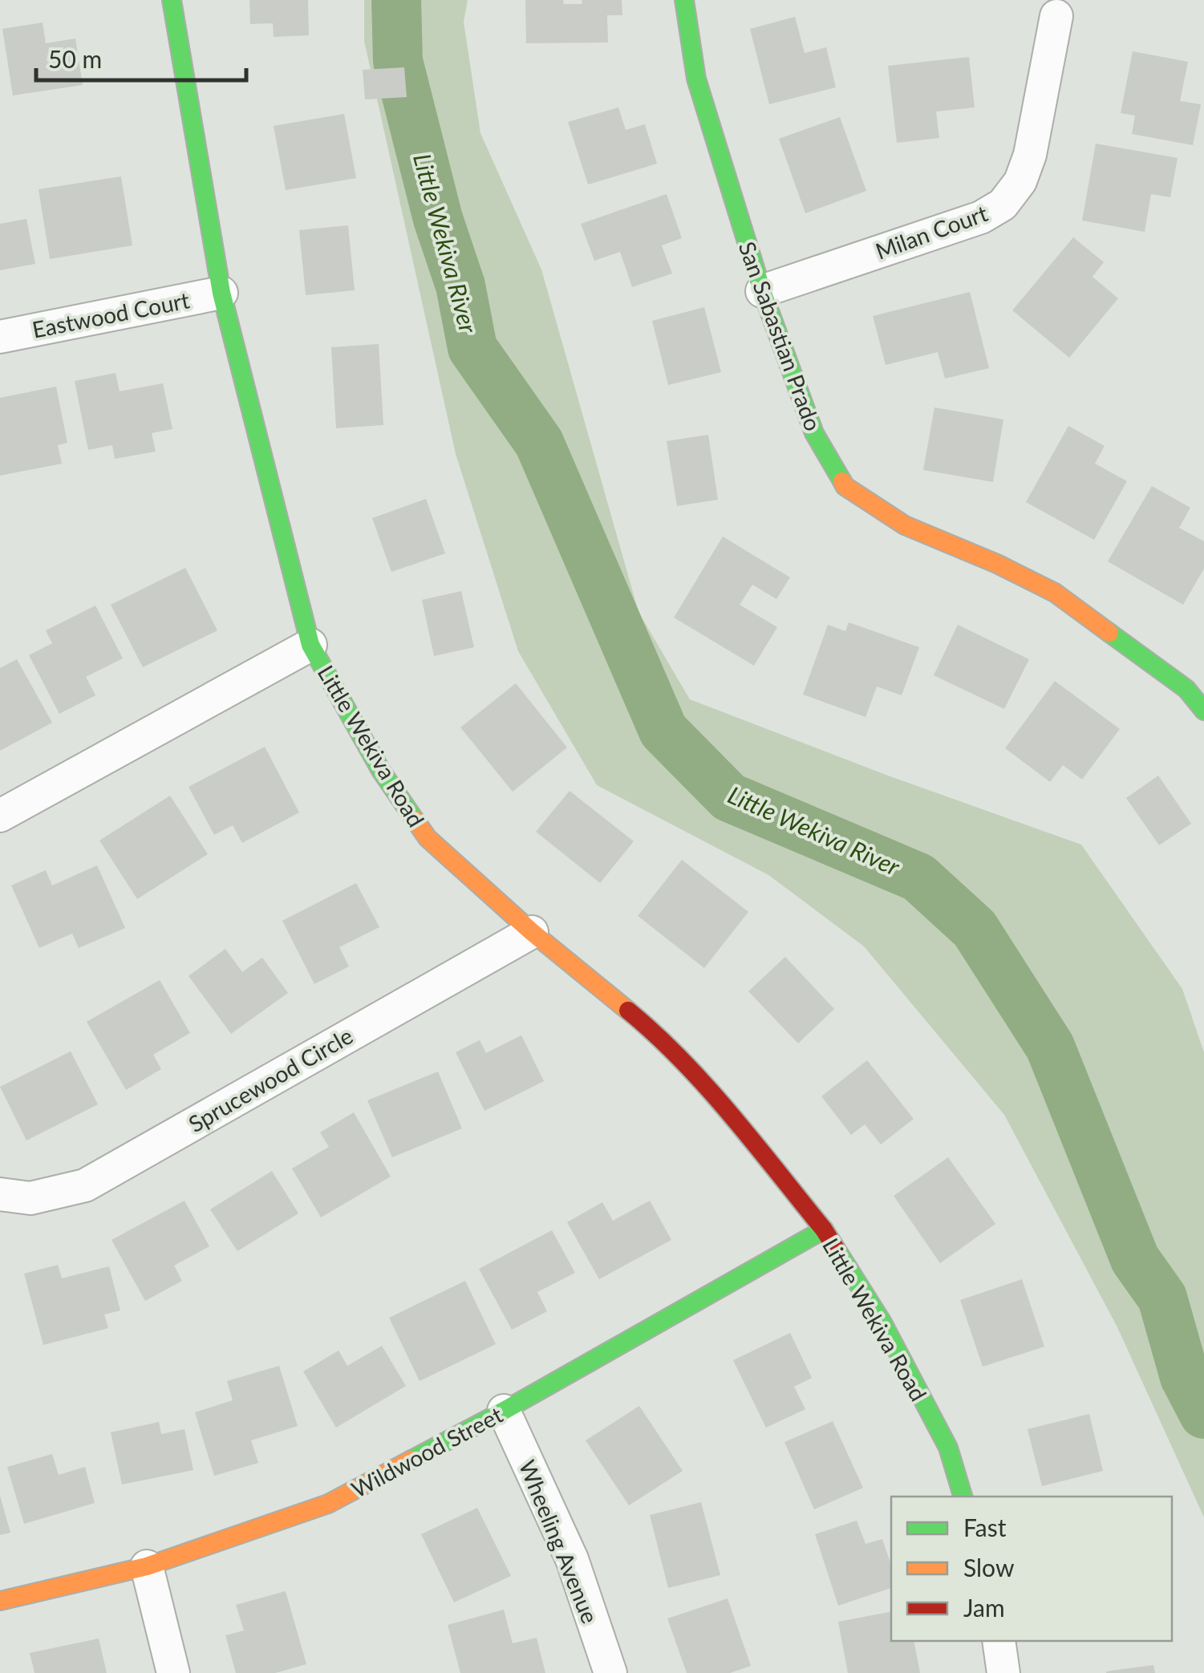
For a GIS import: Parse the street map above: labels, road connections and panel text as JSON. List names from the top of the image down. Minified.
{"streets":{"street":["Milan Court","Eastwood Court","San Sabastian Prado","Little Wekiva Road","Sprucewood Circle","Wildwood Street","Wheeling Avenue"]},"crossings":[["Milan Court","San Sabastian Prado"],["Eastwood Court","Little Wekiva Road"],["Little Wekiva Road","Sprucewood Circle"],["Little Wekiva Road","Wildwood Street"],["Wildwood Street","Wheeling Avenue"]],"water":["Little Wekiva River"],"legend":["Fast","Slow","Jam"],"scale_bar":"50 m"}
